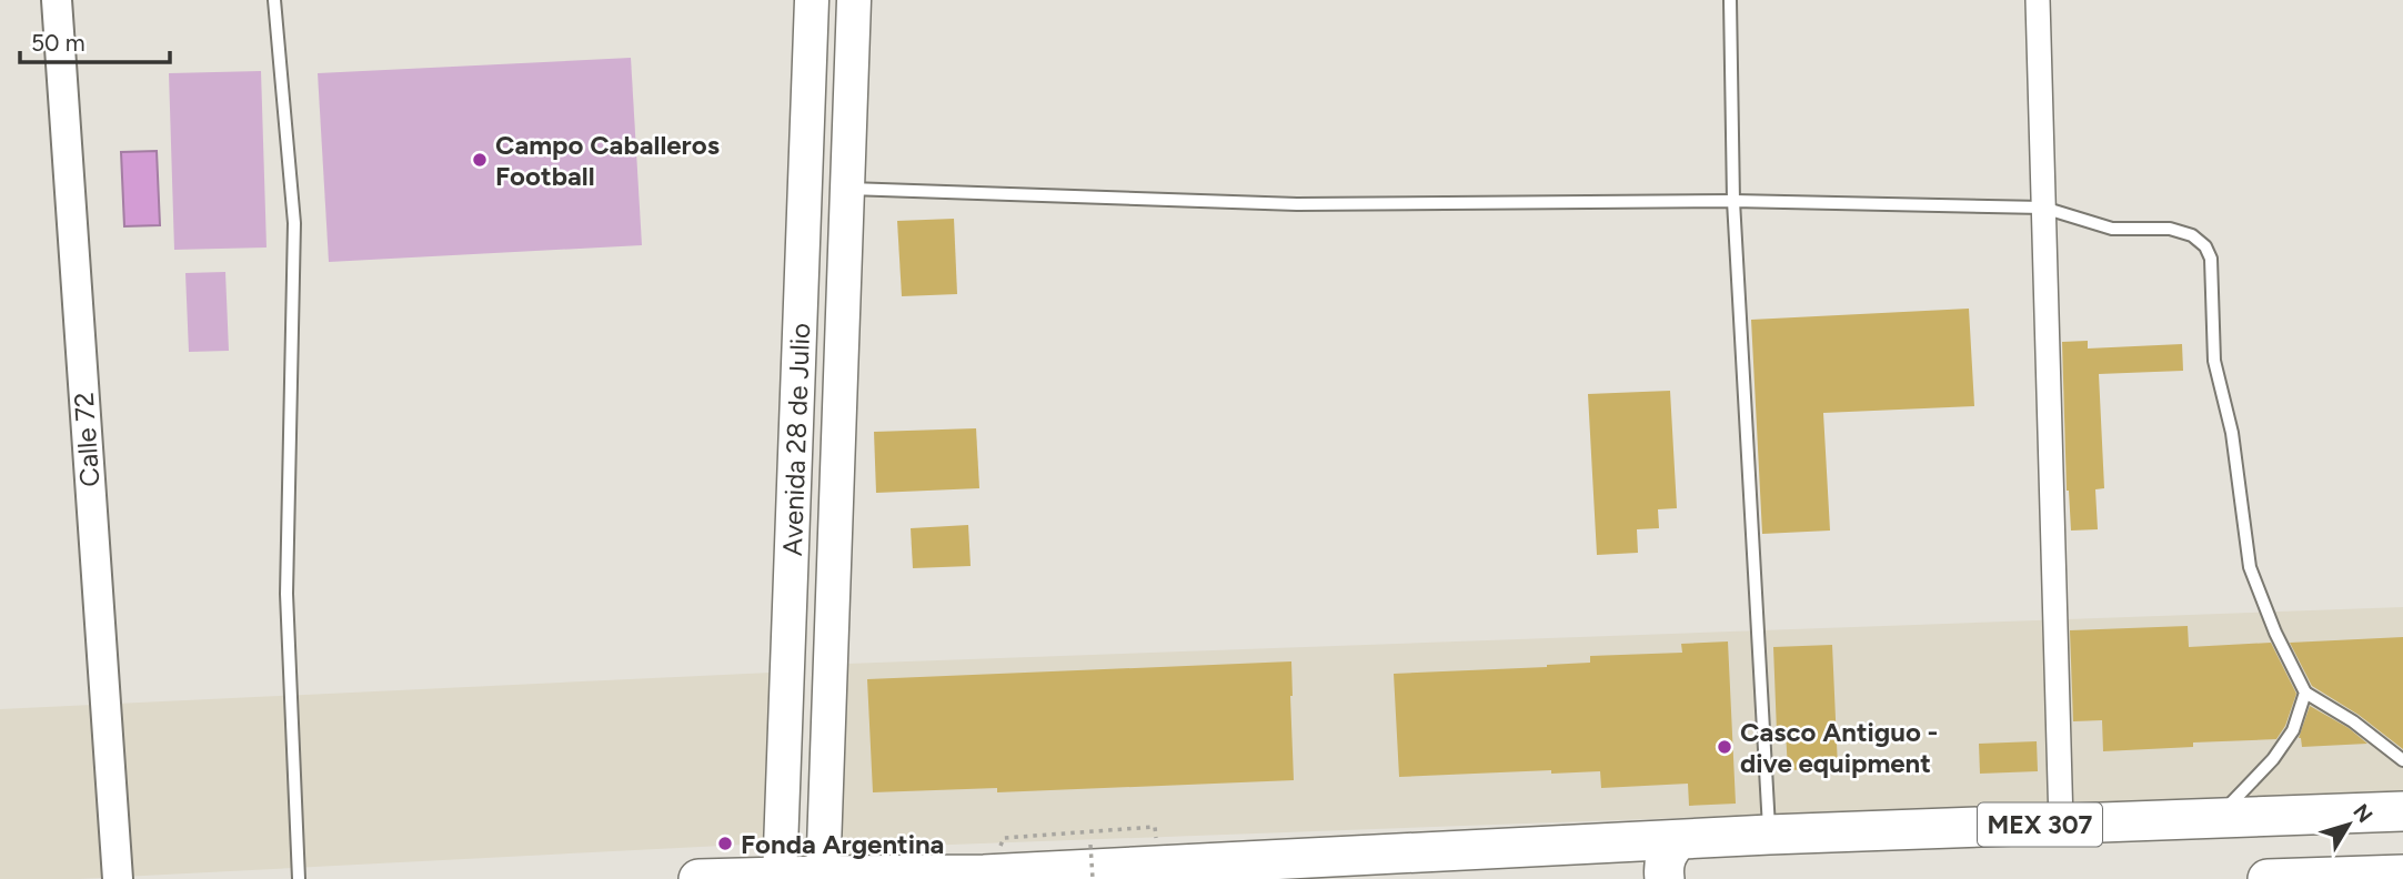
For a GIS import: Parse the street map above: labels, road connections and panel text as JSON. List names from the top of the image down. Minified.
{"streets":{"highway":["MEX 307"],"main road":["Avenida 28 de Julio"],"street":["Calle 72"]},"crossings":[["Avenida 28 de Julio","MEX 307"]],"places":["Campo Caballeros Football","Casco Antiguo - dive equipment","Fonda Argentina"],"scale_bar":"50 m","north":"top right"}
